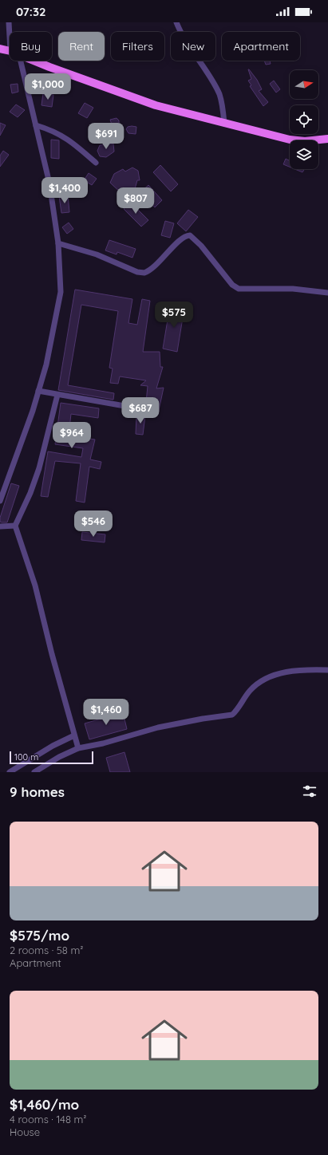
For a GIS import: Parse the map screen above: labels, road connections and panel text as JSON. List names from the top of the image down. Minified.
{"scale_bar":"100 m","north":"right","page":{"status":"07:32","chip":["Buy","Rent","Filters","New","Apartment"],"price":["$1,000","$691","$1,400","$807","$575","$687","$964","$546","$1,460"],"scale":"100 m","heading":"9 homes","list":[{"name":"$575/mo","note":"2 rooms · 58 m² · Apartment"},{"name":"$1,460/mo","note":"4 rooms · 148 m² · House"}]}}
